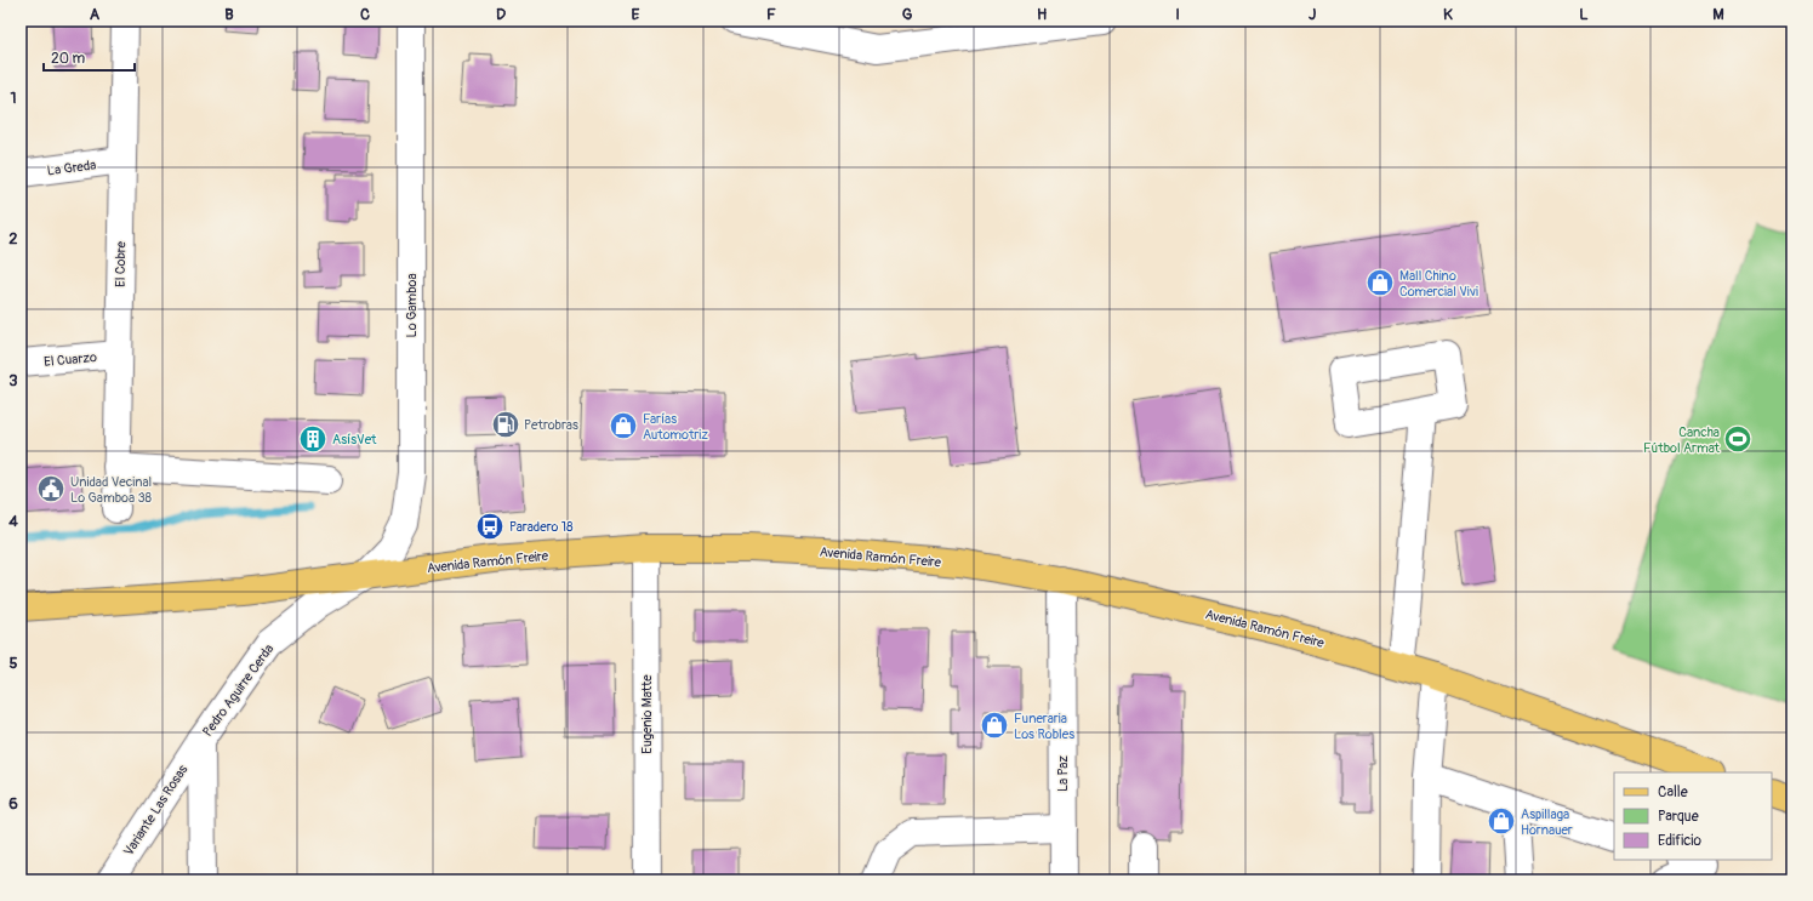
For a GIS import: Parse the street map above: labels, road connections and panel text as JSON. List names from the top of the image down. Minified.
{"streets":{"main road":["Avenida Ramón Freire"],"street":["La Greda","El Cobre","Lo Gamboa","El Cuarzo","Pedro Aguirre Cerda","Eugenio Matte","La Paz","Variante Las Rosas"]},"crossings":[["La Greda","El Cobre"],["El Cobre","El Cuarzo"],["Lo Gamboa","Avenida Ramón Freire"],["Lo Gamboa","Pedro Aguirre Cerda"],["Avenida Ramón Freire","Pedro Aguirre Cerda"],["Avenida Ramón Freire","Eugenio Matte"],["Avenida Ramón Freire","La Paz"],["Pedro Aguirre Cerda","Variante Las Rosas"]],"places":{"shop":["Mall Chino Comercial Vivi","Farías Automotriz","Funeraria Los Robles","Aspillaga Hornauer"],"fuel station":["Petrobras"],"building":["AsísVet"],"sports":["Cancha Fútbol Armat"],"public building":["Unidad Vecinal Lo Gamboa 38"],"bus stop":["Paradero 18"]},"legend":["Calle","Parque","Edificio"],"scale_bar":"20 m","grid":{"columns":["A","B","C","D","E","F","G","H","I","J","K","L","M"],"rows":["1","2","3","4","5","6"]}}
